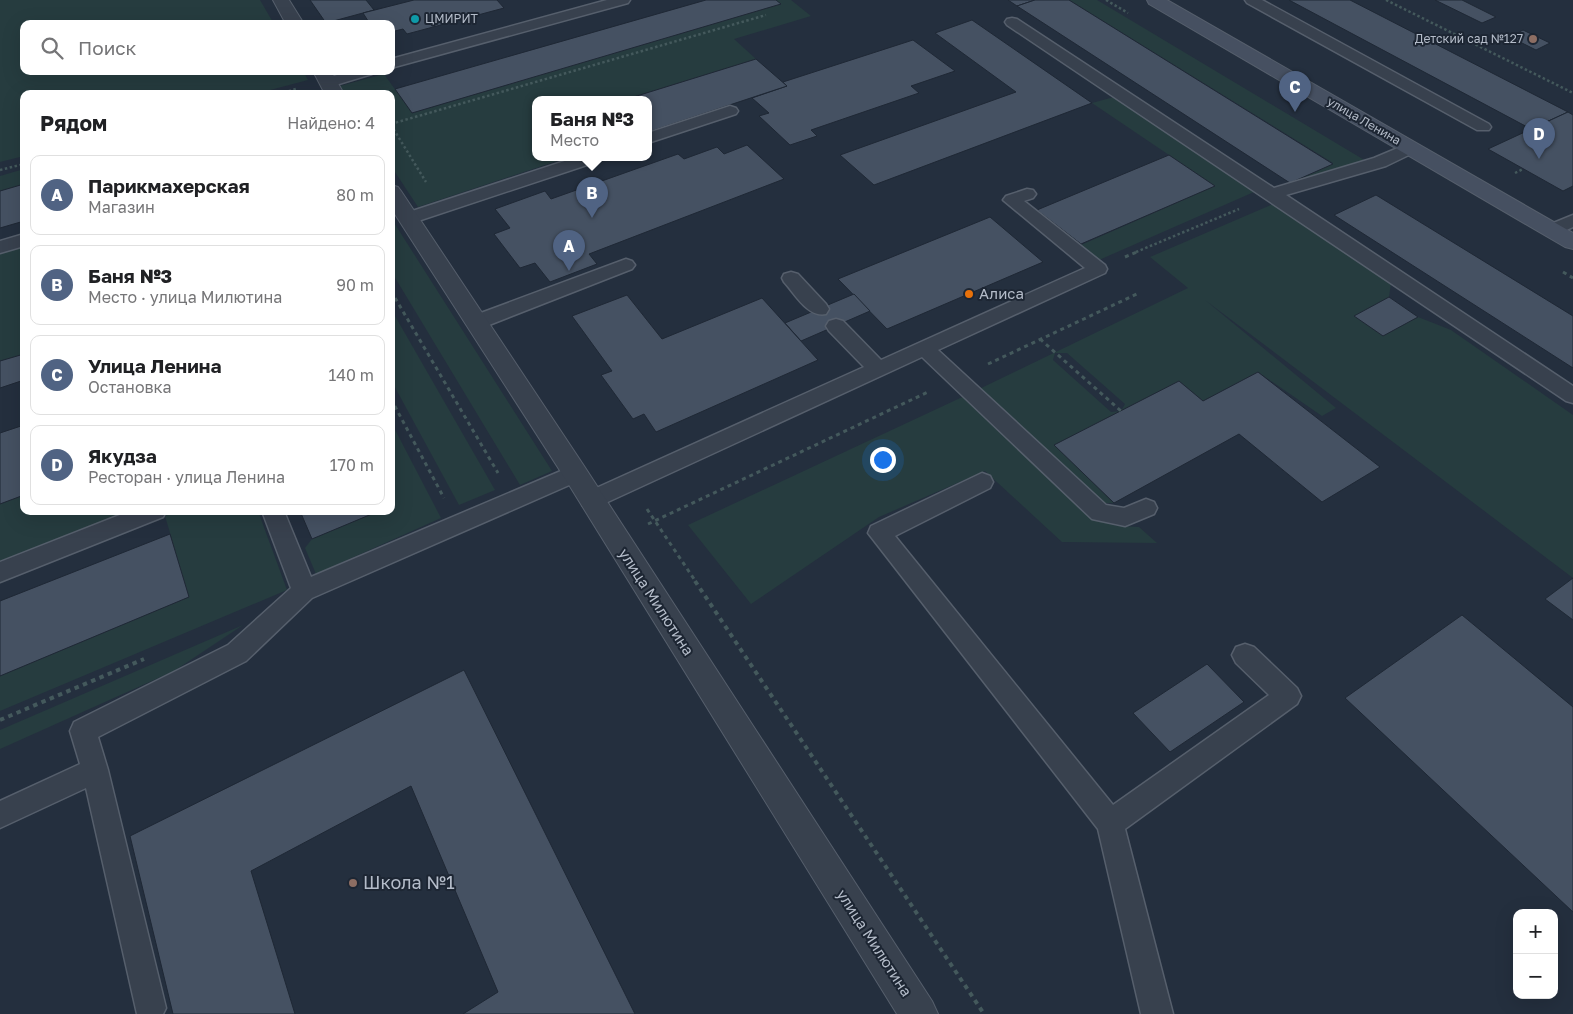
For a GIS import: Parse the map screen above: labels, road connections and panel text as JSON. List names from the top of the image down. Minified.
{"streets":{"main road":["улица Ленина"],"street":["улица Милютина"]},"places":["ЦМИРИТ","Детский сад №127","Алиса","Школа №1"],"page":{"search":"Поиск","pins":["C","D","B","A"],"heading":["Рядом","Найдено: 4"],"popup":["Баня №3","Место"],"list":[{"mark":"A","name":"Парикмахерская","note":"Магазин","value":"80 m"},{"mark":"B","name":"Баня №3","note":"Место · улица Милютина","value":"90 m"},{"mark":"C","name":"Улица Ленина","note":"Остановка","value":"140 m"},{"mark":"D","name":"Якудза","note":"Ресторан · улица Ленина","value":"170 m"}],"map_buttons":["+","−"]}}
